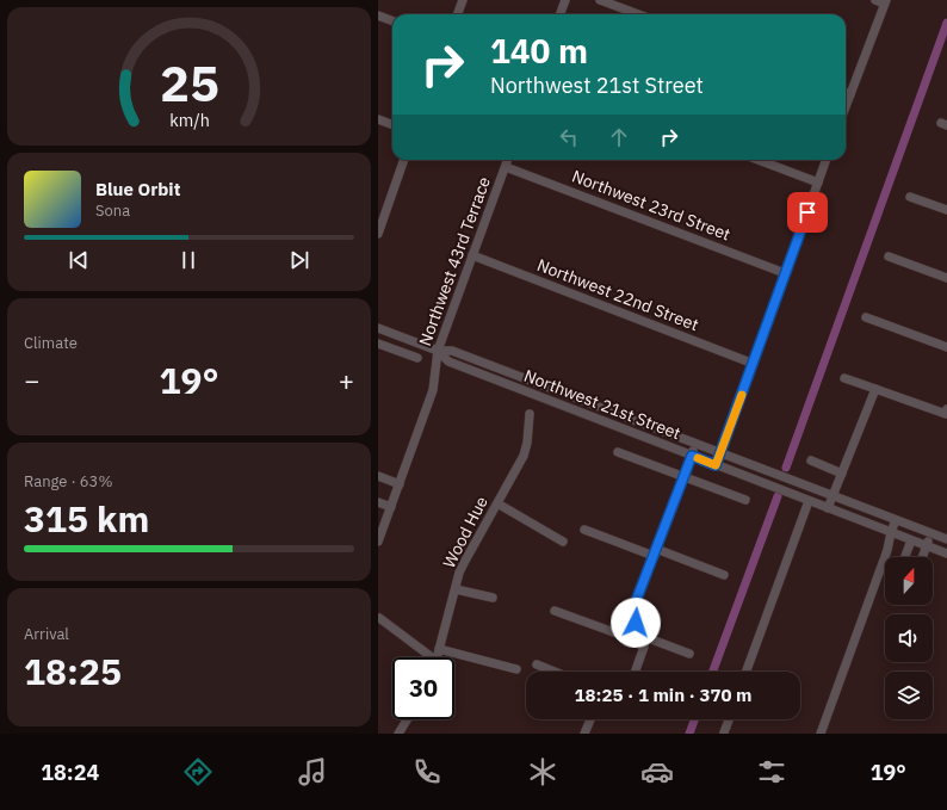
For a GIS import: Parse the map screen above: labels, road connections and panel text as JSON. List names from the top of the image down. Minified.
{"streets":{"street":["Northwest 23rd Street","Northwest 43rd Terrace","Northwest 22nd Street","Northwest 21st Street","Wood Hue"]},"crossings":[["Northwest 23rd Street","Northwest 43rd Terrace"],["Northwest 43rd Terrace","Northwest 22nd Street"],["Northwest 43rd Terrace","Northwest 21st Street"]],"north":"top","page":{"turn":["140 m","Northwest 21st Street"],"song":["Blue Orbit","Sona"],"tile":["Climate",["Range · 63%","315 km"],["Arrival","18:25"]],"heat":["−","19°","+"],"limit":"30","trip":"18:25 · 1 min · 370 m","tabs":["18:24","19°"],"gauge":["25","km/h"]}}
